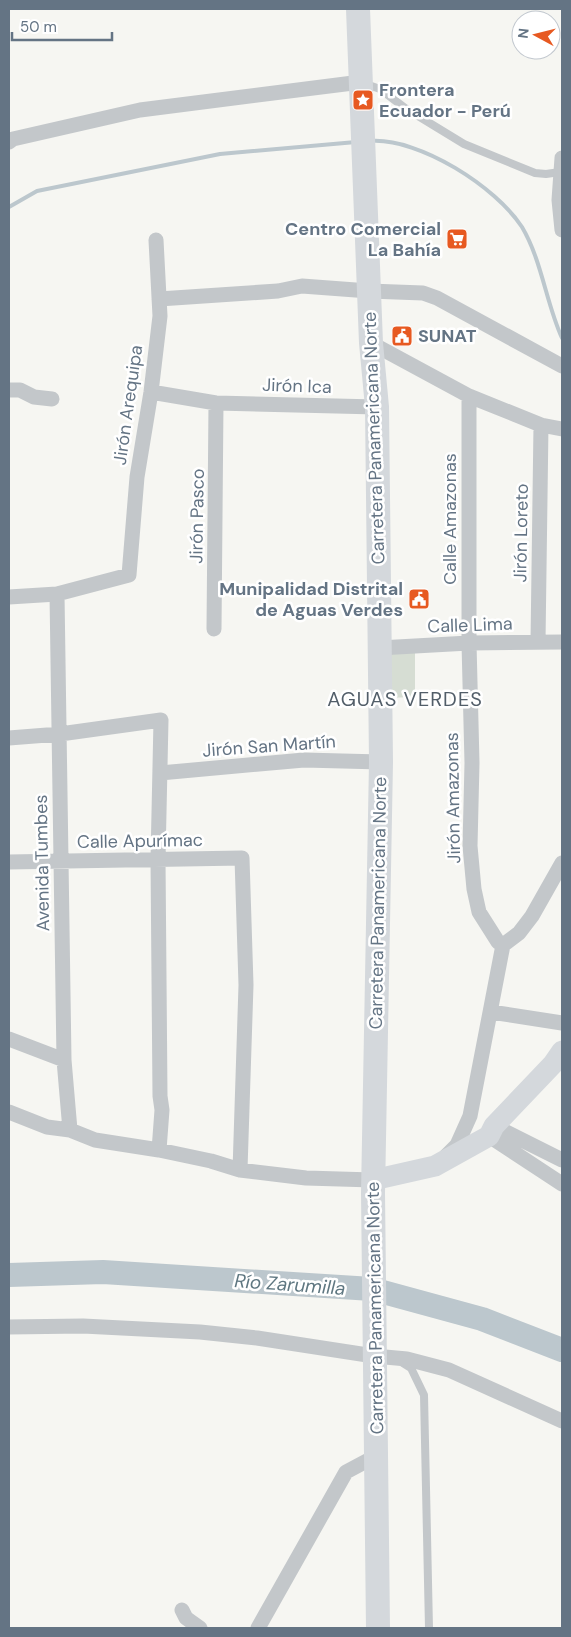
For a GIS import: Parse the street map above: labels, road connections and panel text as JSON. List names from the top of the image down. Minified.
{"streets":{"main road":["Carretera Panamericana Norte"],"street":["Jirón Ica","Jirón Arequipa","Jirón Pasco","Calle Amazonas","Jirón Loreto","Calle Lima","Jirón San Martín","Jirón Amazonas","Calle Apurímac","Avenida Tumbes"]},"crossings":[["Jirón Ica","Jirón Arequipa"],["Jirón Ica","Carretera Panamericana Norte"],["Jirón Ica","Jirón Pasco"],["Jirón Arequipa","Avenida Tumbes"],["Carretera Panamericana Norte","Calle Lima"],["Carretera Panamericana Norte","Jirón San Martín"],["Calle Amazonas","Calle Lima"],["Calle Amazonas","Jirón Amazonas"],["Jirón Loreto","Calle Lima"],["Calle Lima","Jirón Amazonas"],["Calle Apurímac","Avenida Tumbes"]],"districts":["AGUAS VERDES"],"water":["Río Zarumilla"],"places":{"place":["Frontera Ecuador - Perú"],"supermarket":["Centro Comercial La Bahía"],"public building":["SUNAT","Munipalidad Distrital de Aguas Verdes"]},"scale_bar":"50 m","north":"left"}
